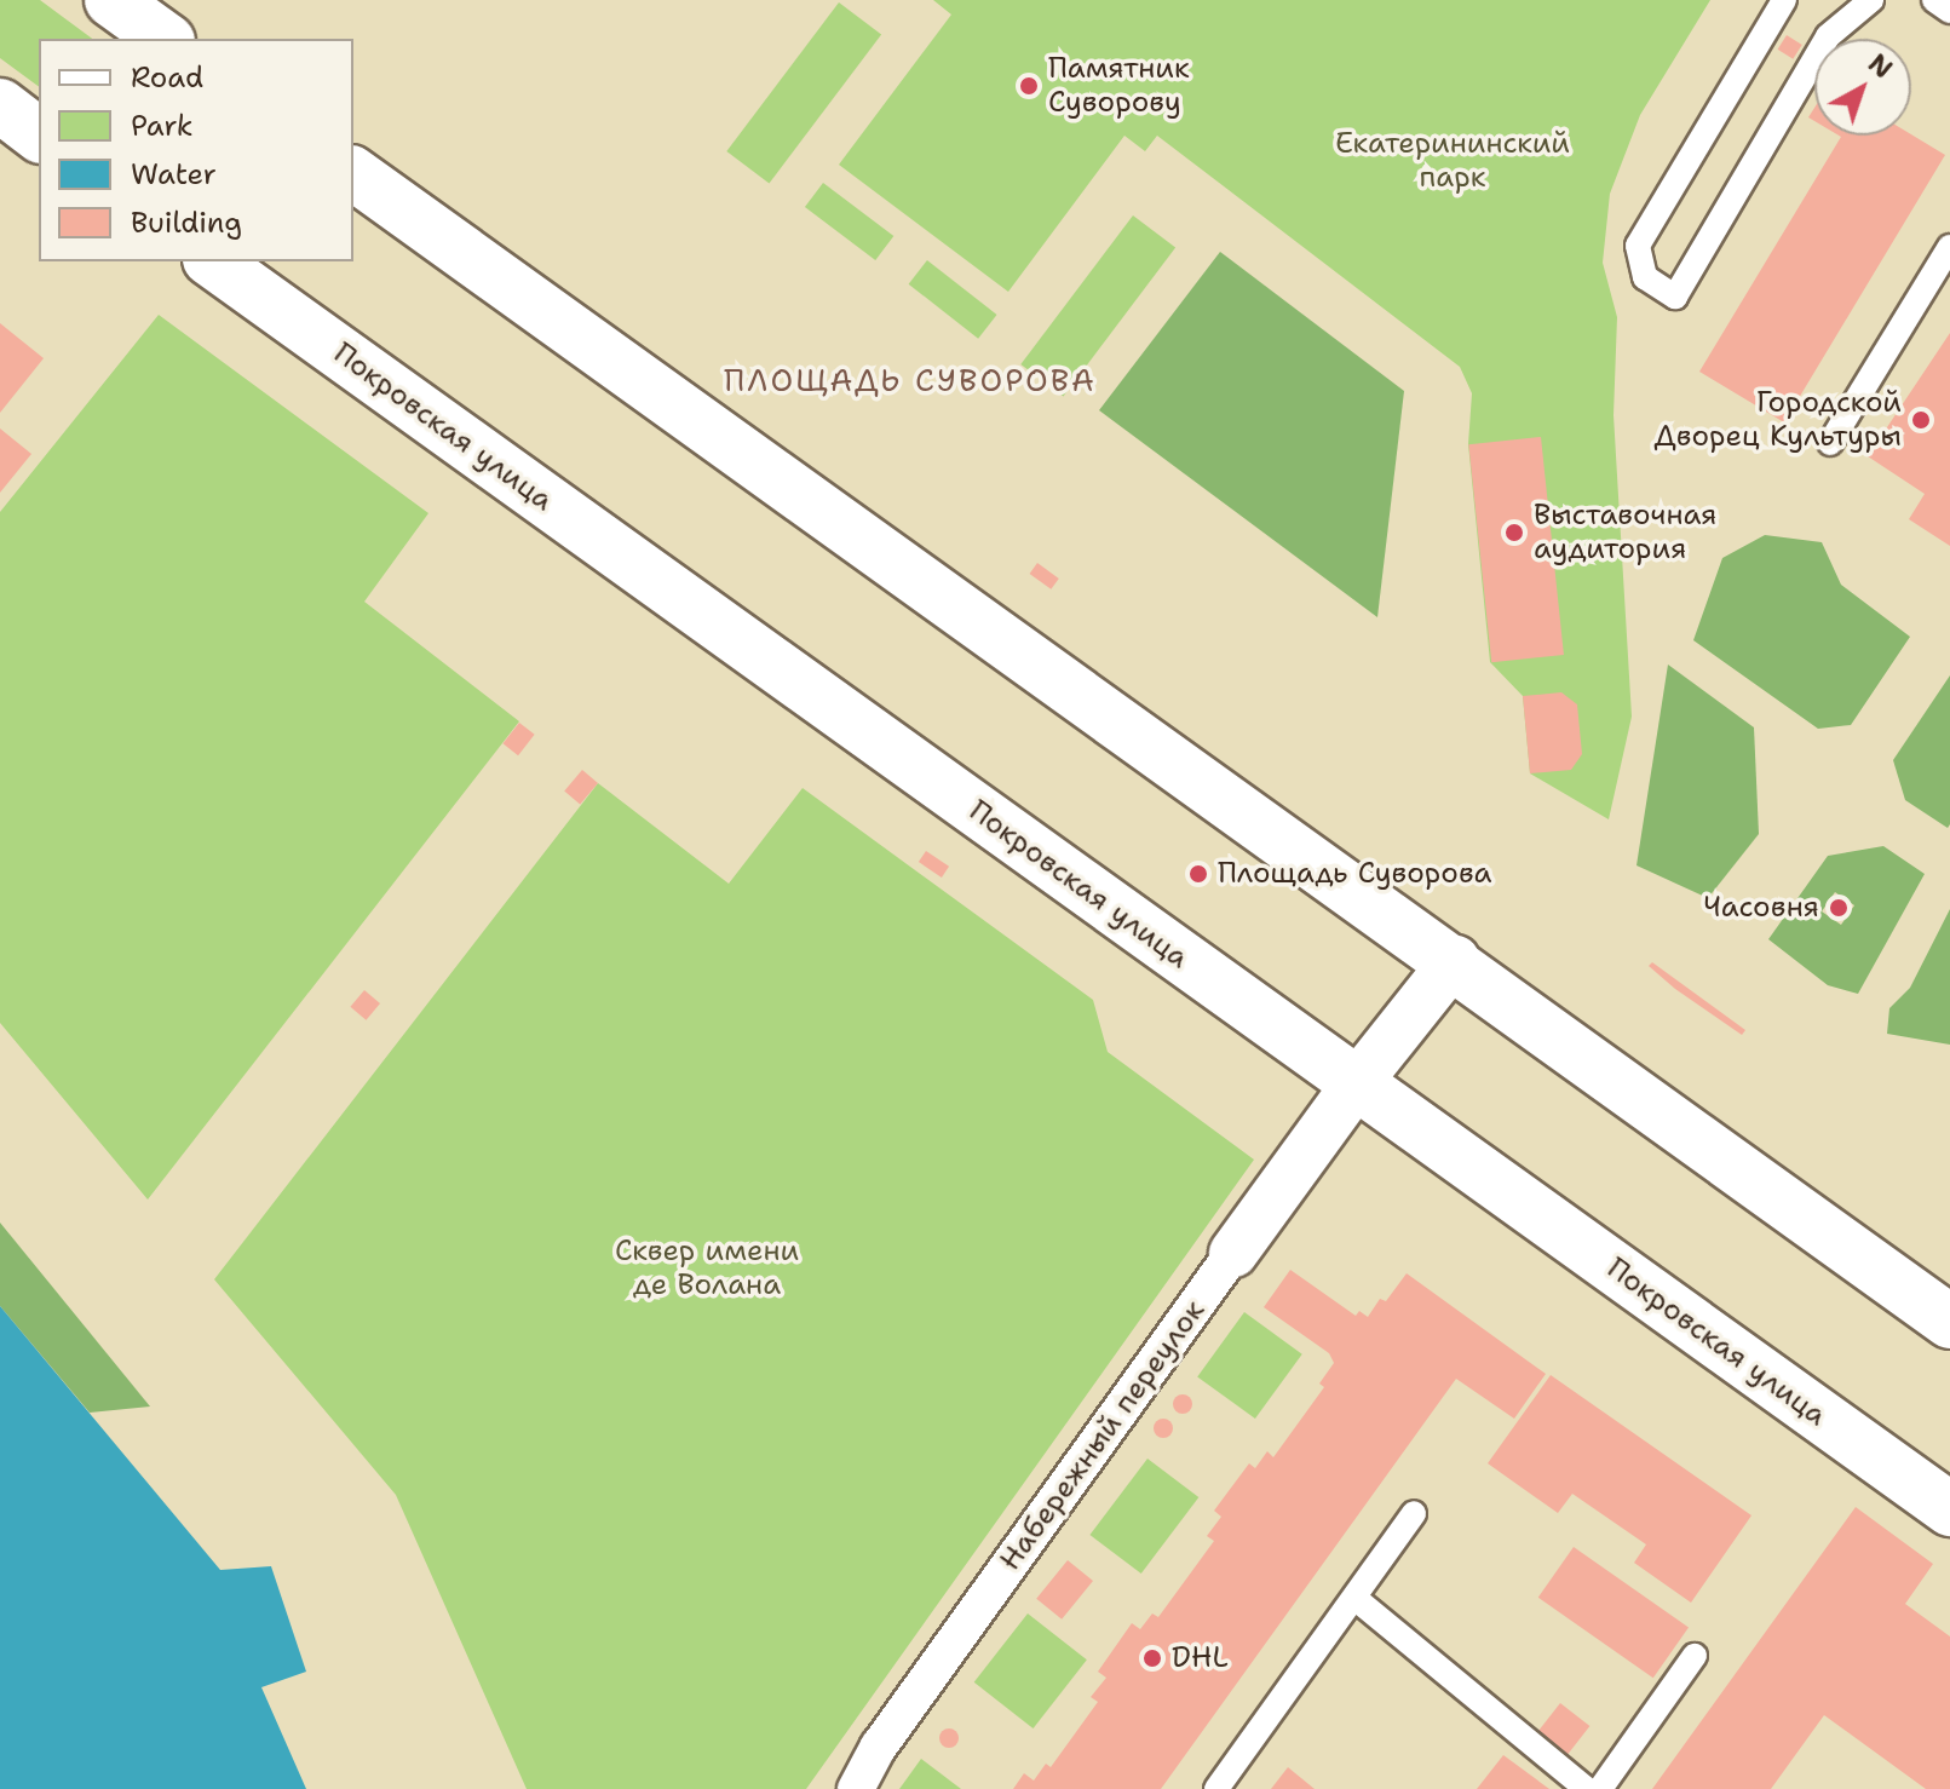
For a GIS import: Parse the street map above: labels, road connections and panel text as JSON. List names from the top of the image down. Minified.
{"streets":{"main road":["Покровская улица"],"street":["Набережный переулок"]},"crossings":[["Покровская улица","Набережный переулок"]],"districts":["ПЛОЩАДЬ СУВОРОВА"],"parks":["Екатерининский парк","Сквер имени де Волана"],"places":["Памятник Суворову","Городской Дворец Культуры","Выставочная аудитория","Площадь Суворова","Часовня","DHL"],"legend":["Road","Park","Water","Building"],"north":"top right"}
